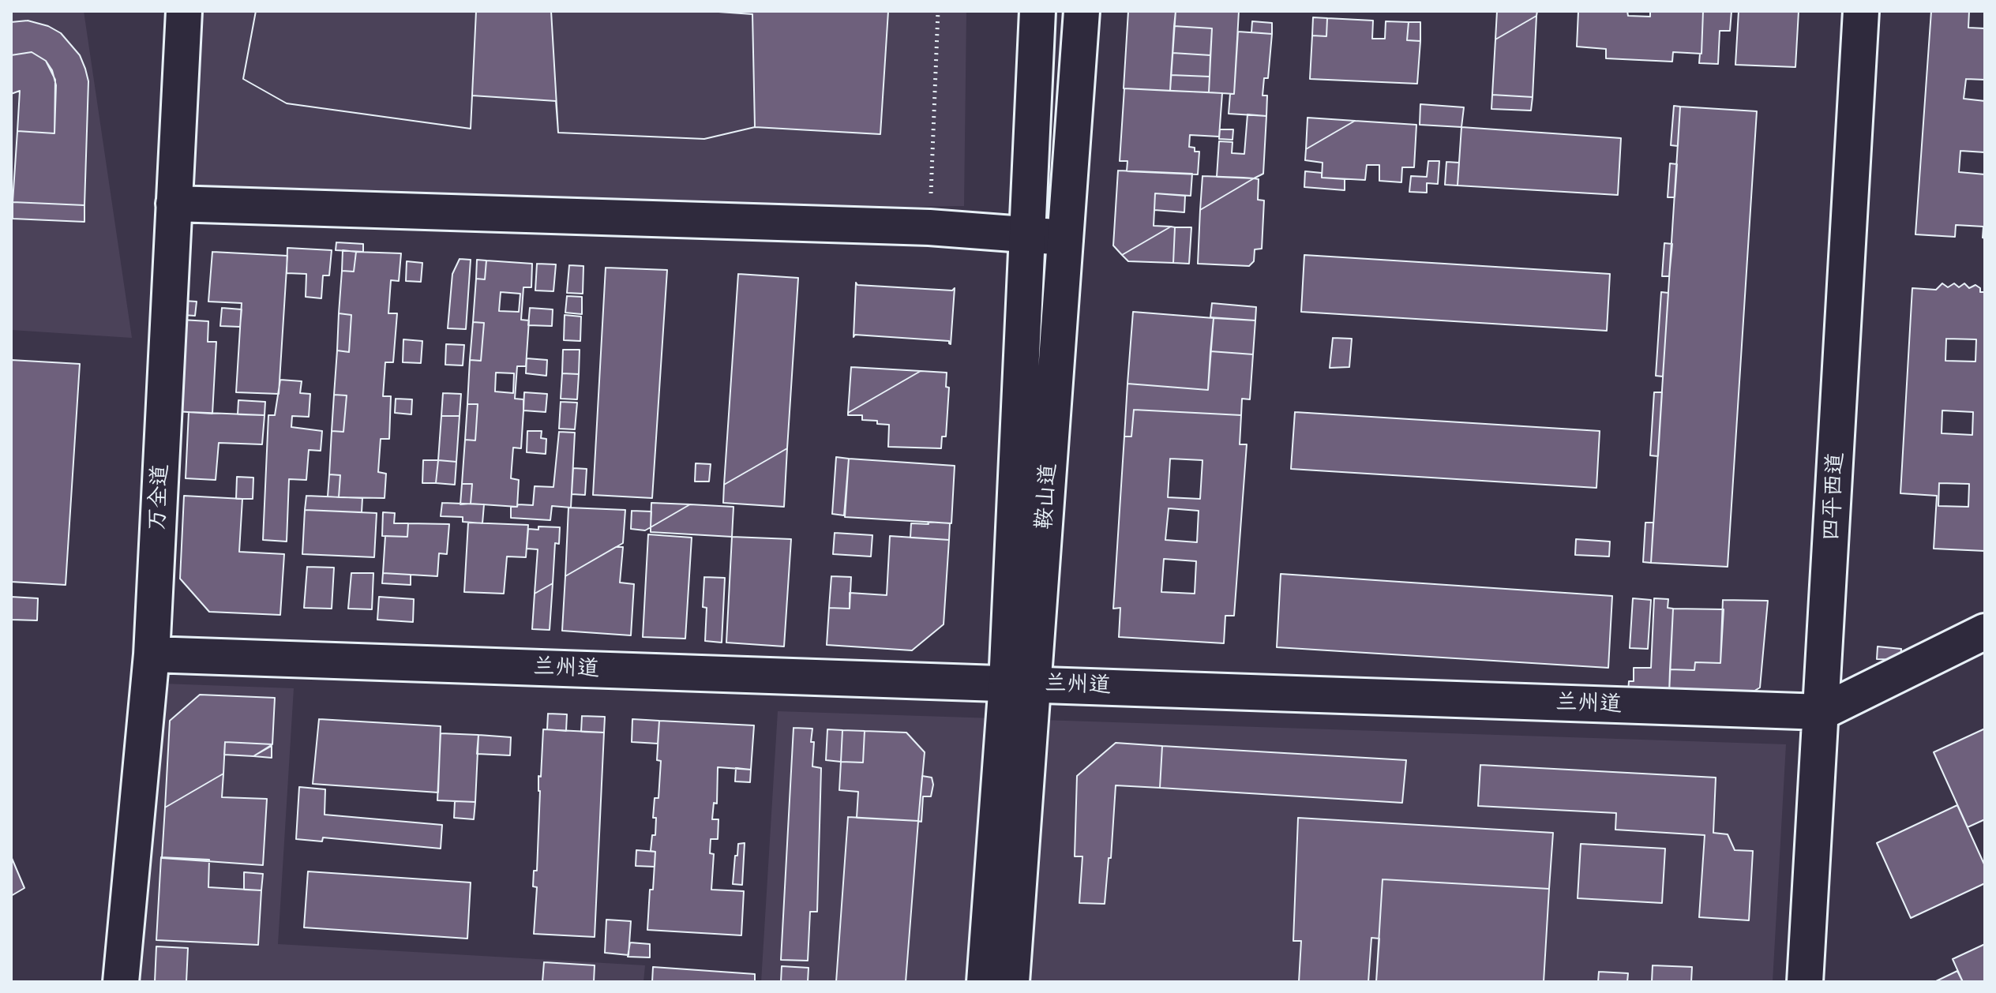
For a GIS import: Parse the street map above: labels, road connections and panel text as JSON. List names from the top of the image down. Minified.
{"streets":{"street":["鞍山道","四平西道","万全道","兰州道"]},"crossings":[["鞍山道","兰州道"],["四平西道","兰州道"],["万全道","兰州道"]]}
